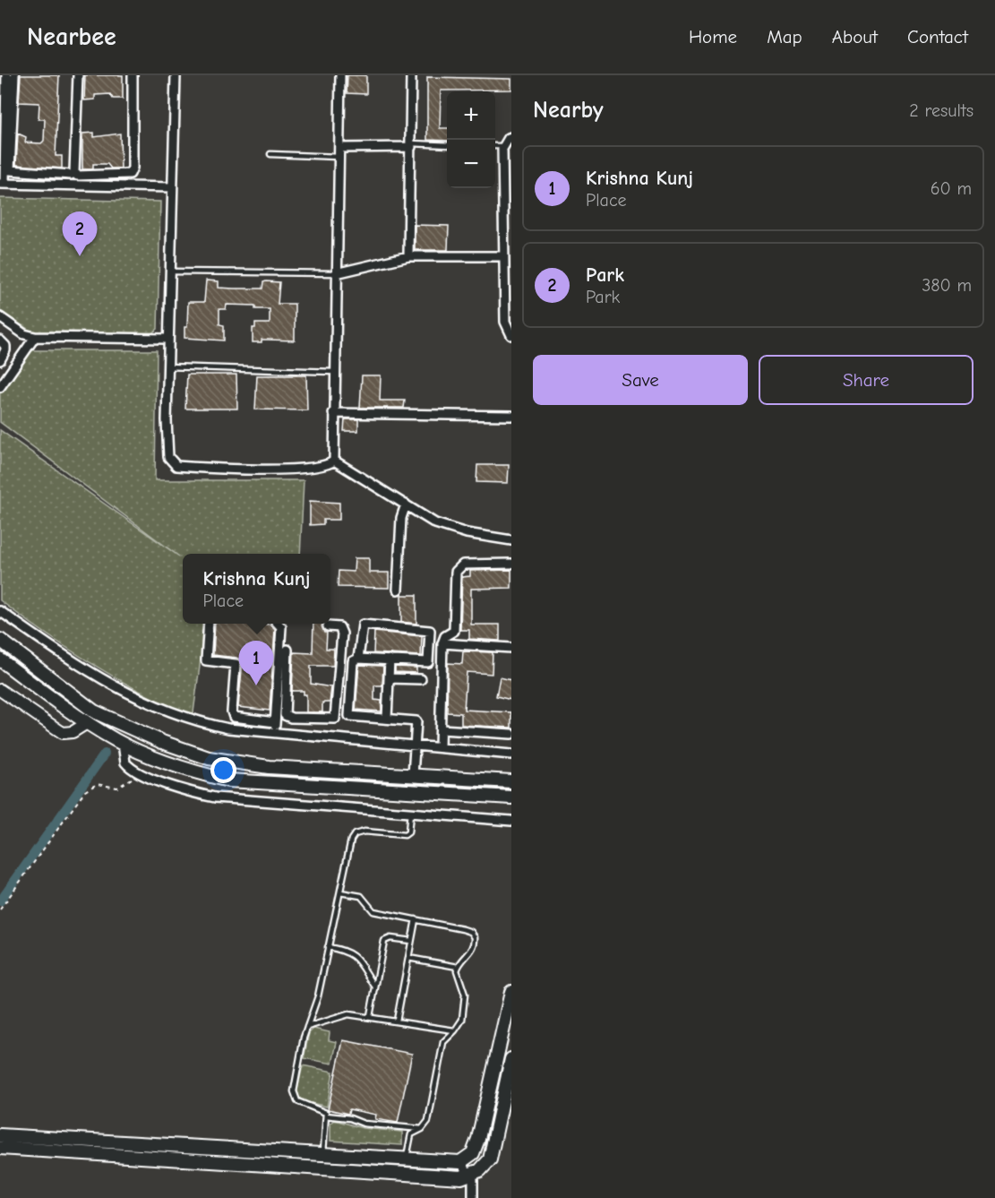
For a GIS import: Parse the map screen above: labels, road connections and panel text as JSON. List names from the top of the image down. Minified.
{"page":{"header":"Nearbee","nav":["Home","Map","About","Contact"],"heading":["Nearby","2 results"],"map_buttons":["+","−"],"list":[{"mark":"1","name":"Krishna Kunj","note":"Place","value":"60 m"},{"mark":"2","name":"Park","note":"Park","value":"380 m"}],"pins":["2","1"],"buttons":["Save","Share"],"popup":["Krishna Kunj","Place"]}}
